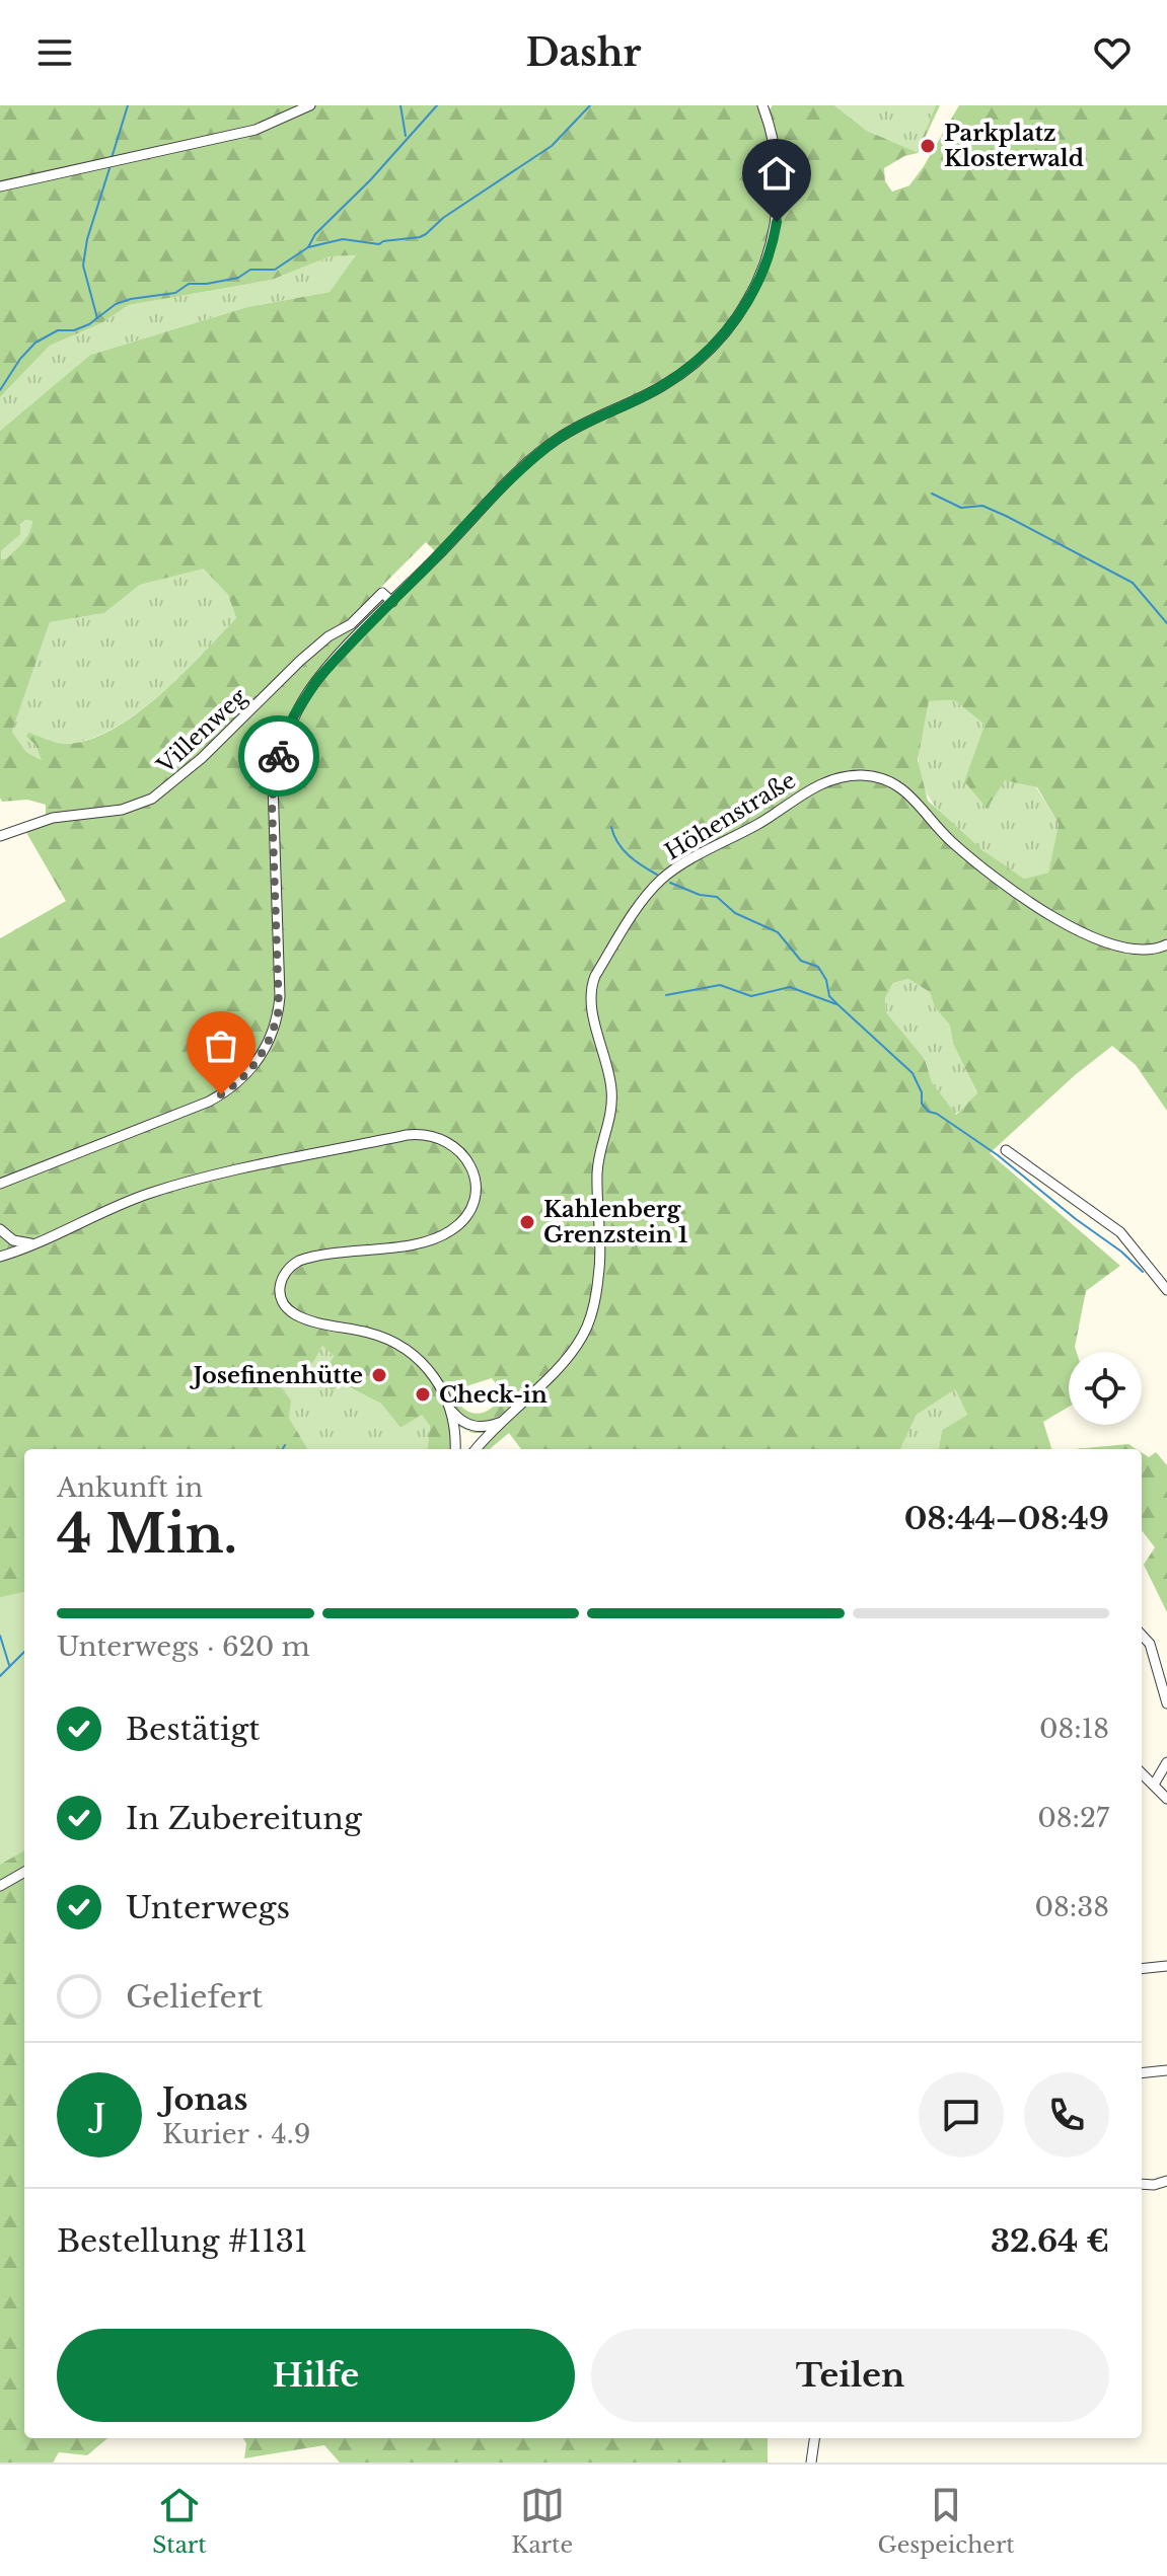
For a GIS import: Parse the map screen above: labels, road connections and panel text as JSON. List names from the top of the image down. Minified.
{"streets":{"street":["Villenweg","Höhenstraße"]},"places":["Parkplatz Klosterwald","Kahlenberg Grenzstein 1","Josefinenhütte","Check-in"],"page":{"header":"Dashr","heading":["4 Min.","Ankunft in","08:44–08:49"],"panel":["Jonas","Kurier · 4.9","Bestellung #1131","32.64 €"],"bar":"Unterwegs · 620 m","list":[["Bestätigt","08:18"],["In Zubereitung","08:27"],["Unterwegs","08:38"],"Geliefert"],"round":"J","buttons":["Hilfe","Teilen"],"tabs":["Start","Karte","Gespeichert"]}}
